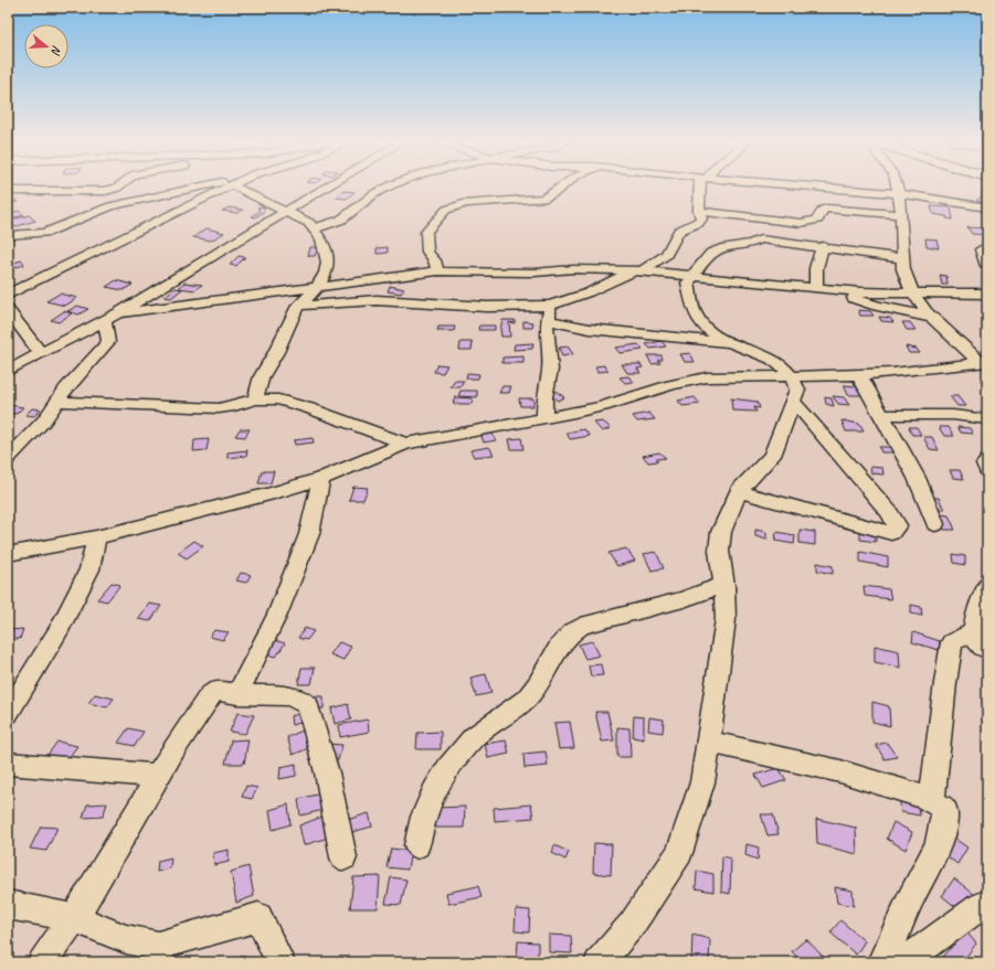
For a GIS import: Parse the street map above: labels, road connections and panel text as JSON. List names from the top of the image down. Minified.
{"north":"right"}
